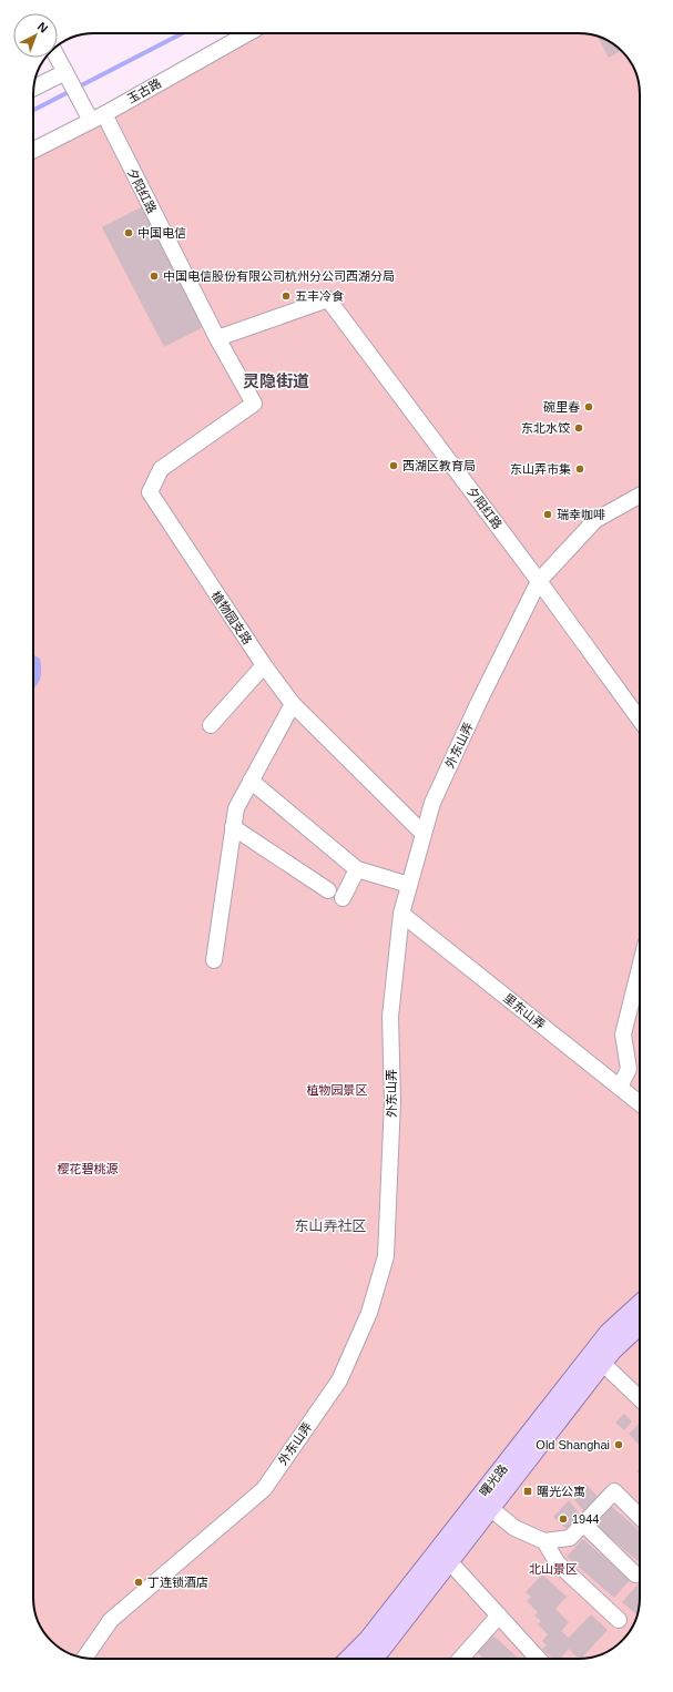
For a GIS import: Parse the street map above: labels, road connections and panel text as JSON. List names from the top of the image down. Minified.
{"streets":{"main road":["曙光路"],"street":["玉古路","夕阳红路","植物园支路","外东山弄","里东山弄"]},"crossings":[["玉古路","夕阳红路"],["夕阳红路","植物园支路"],["夕阳红路","外东山弄"],["植物园支路","外东山弄"],["外东山弄","里东山弄"]],"districts":["灵隐街道","东山弄社区"],"parks":["植物园景区","樱花碧桃源","北山景区"],"places":{"other":["中国电信","中国电信股份有限公司杭州分公司西湖分局","五丰冷食","碗里春","东北水饺","西湖区教育局","东山弄市集","瑞幸咖啡","Old Shanghai","1944","丁连锁酒店"],"transit":["曙光公寓"]},"north":"top right"}
